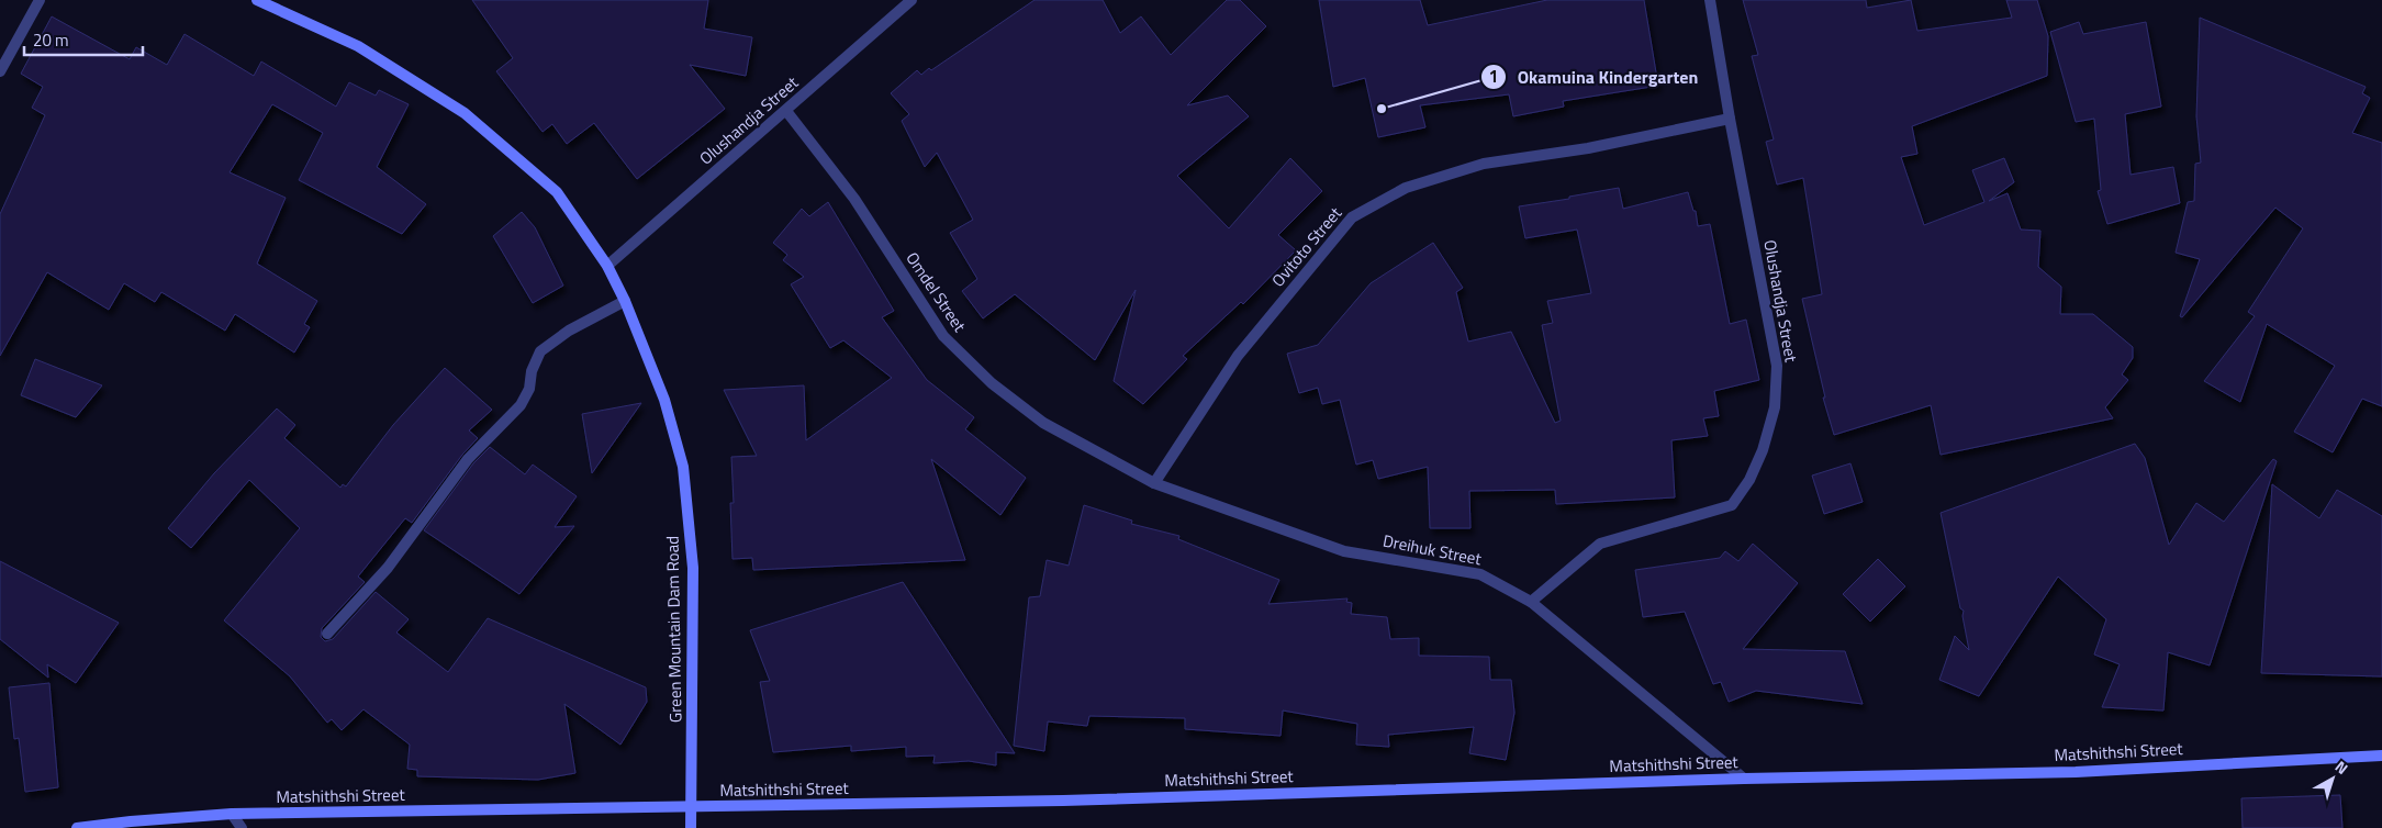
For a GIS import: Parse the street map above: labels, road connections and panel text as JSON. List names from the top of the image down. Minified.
{"streets":{"main road":["Green Mountain Dam Road","Matshithshi Street"],"street":["Olushandja Street","Ovitoto Street","Omdel Street","Dreihuk Street"]},"crossings":[["Olushandja Street","Ovitoto Street"],["Olushandja Street","Omdel Street"],["Olushandja Street","Dreihuk Street"],["Olushandja Street","Green Mountain Dam Road"],["Ovitoto Street","Omdel Street"],["Ovitoto Street","Dreihuk Street"],["Omdel Street","Dreihuk Street"],["Dreihuk Street","Matshithshi Street"],["Green Mountain Dam Road","Matshithshi Street"]],"places":["Okamuina Kindergarten"],"scale_bar":"20 m","north":"top right"}
